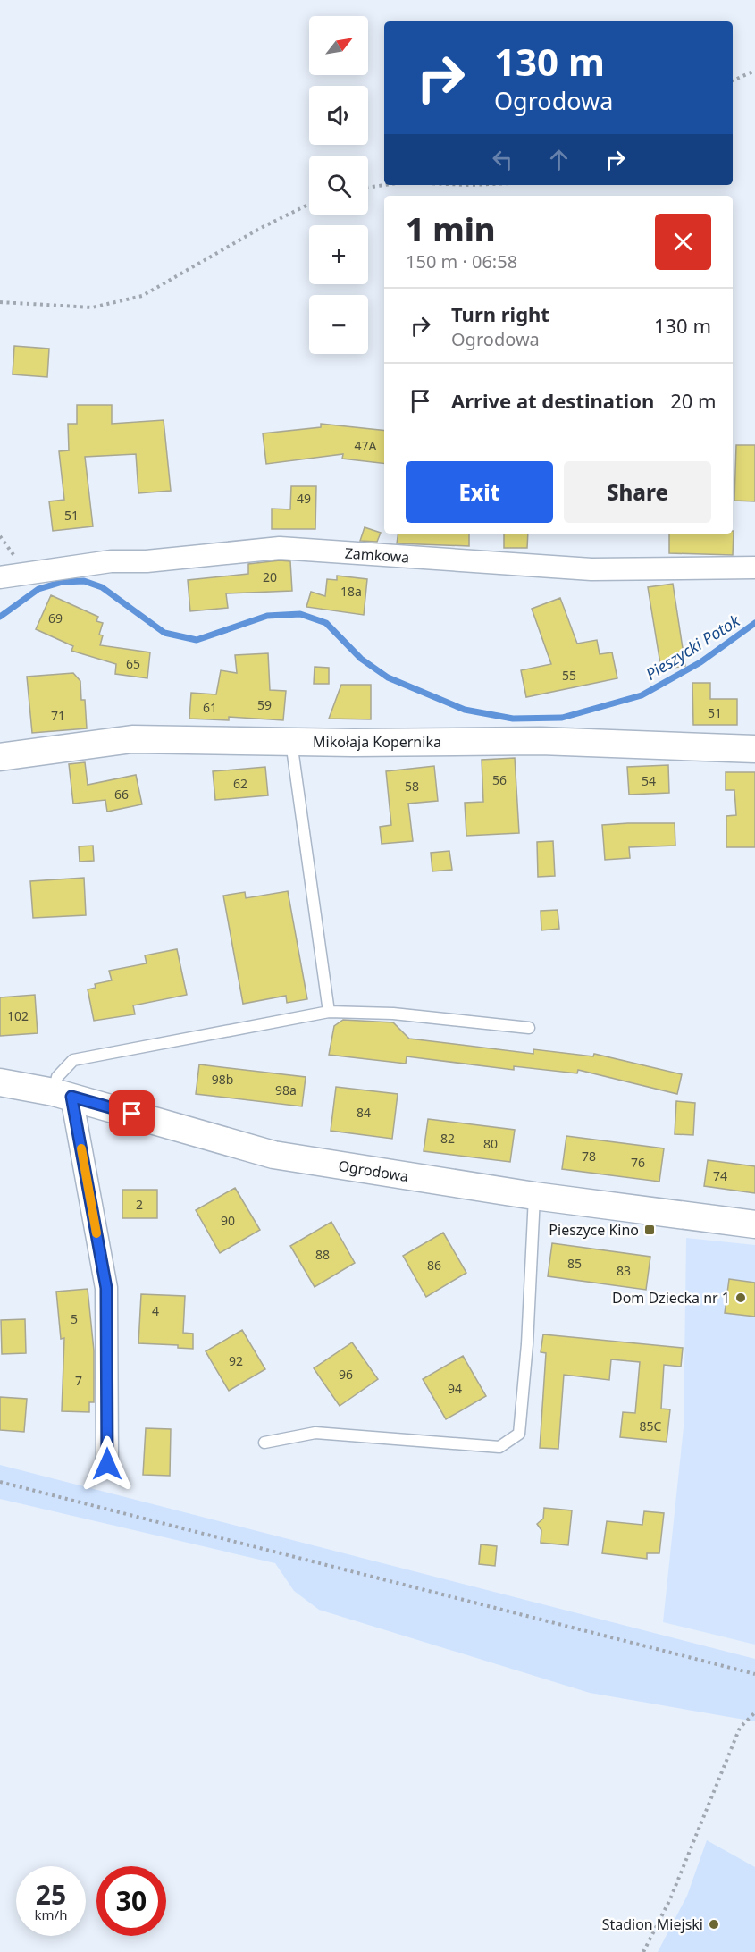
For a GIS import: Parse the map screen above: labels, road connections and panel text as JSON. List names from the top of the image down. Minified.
{"streets":{"street":["Zamkowa","Mikołaja Kopernika","Ogrodowa"]},"water":["Pieszycki Potok"],"places":{"transit":["Pieszyce Kino"],"other":["Dom Dziecka nr 1","Stadion Miejski"]},"house_numbers":["47A","49","51","20","18a","69","65","55","59","61","51","71","56","54","62","58","66","102","98b","98a","84","82","80","78","76","74","2","90","88","85","86","83","4","5","92","96","7","94","85C"],"north":"top right","page":{"map_buttons":["+","−"],"turn":["130 m","Ogrodowa"],"heading":["1 min","150 m · 06:58"],"list":[{"name":"Turn right","note":"Ogrodowa","value":"130 m"},{"name":"Arrive at destination","value":"20 m"}],"buttons":["Exit","Share"],"speed":"25 km/h","limit":"30"}}
